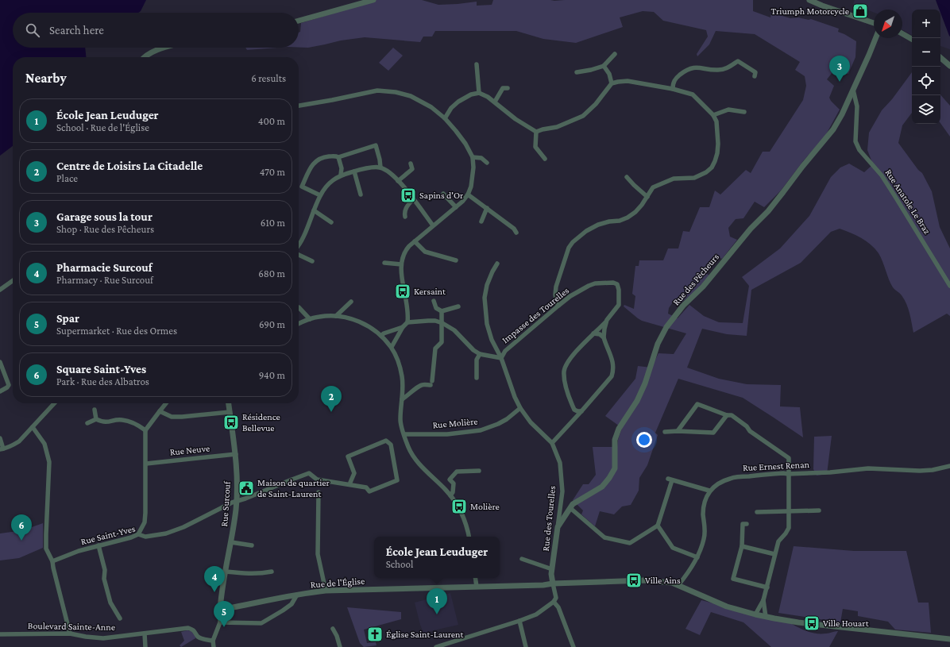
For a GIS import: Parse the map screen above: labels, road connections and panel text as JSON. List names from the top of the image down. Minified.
{"streets":{"street":["Rue Anatole Le Braz","Rue des Pêcheurs","Impasse des Tourelles","Rue Molière","Rue Neuve","Rue Ernest Renan","Rue Surcouf","Rue des Tourelles","Rue Saint-Yves","Rue de l'Église","Boulevard Sainte-Anne"]},"crossings":[["Rue Anatole Le Braz","Rue des Pêcheurs"],["Rue des Pêcheurs","Rue des Tourelles"],["Impasse des Tourelles","Rue des Tourelles"],["Rue Molière","Rue des Tourelles"],["Rue Neuve","Rue Surcouf"],["Rue Surcouf","Rue Saint-Yves"],["Rue Surcouf","Rue de l'Église"],["Rue des Tourelles","Rue de l'Église"]],"places":{"shop":["Triumph Motorcycle"],"bus stop":["Sapins d'Or","Kersaint","Résidence Bellevue","Molière","Ville Ains","Ville Houart"],"public building":["Maison de quartier de Saint-Laurent"],"church":["Église Saint-Laurent"]},"north":"bottom left","page":{"map_buttons":["+","−"],"search":"Search here","pins":["3","2","6","4","1","5"],"heading":["Nearby","6 results"],"list":[{"mark":"1","name":"École Jean Leuduger","note":"School · Rue de l'Église","value":"400 m"},{"mark":"2","name":"Centre de Loisirs La Citadelle","note":"Place","value":"470 m"},{"mark":"3","name":"Garage sous la tour","note":"Shop · Rue des Pêcheurs","value":"610 m"},{"mark":"4","name":"Pharmacie Surcouf","note":"Pharmacy · Rue Surcouf","value":"680 m"},{"mark":"5","name":"Spar","note":"Supermarket · Rue des Ormes","value":"690 m"},{"mark":"6","name":"Square Saint-Yves","note":"Park · Rue des Albatros","value":"940 m"}],"popup":["École Jean Leuduger","School"]}}
